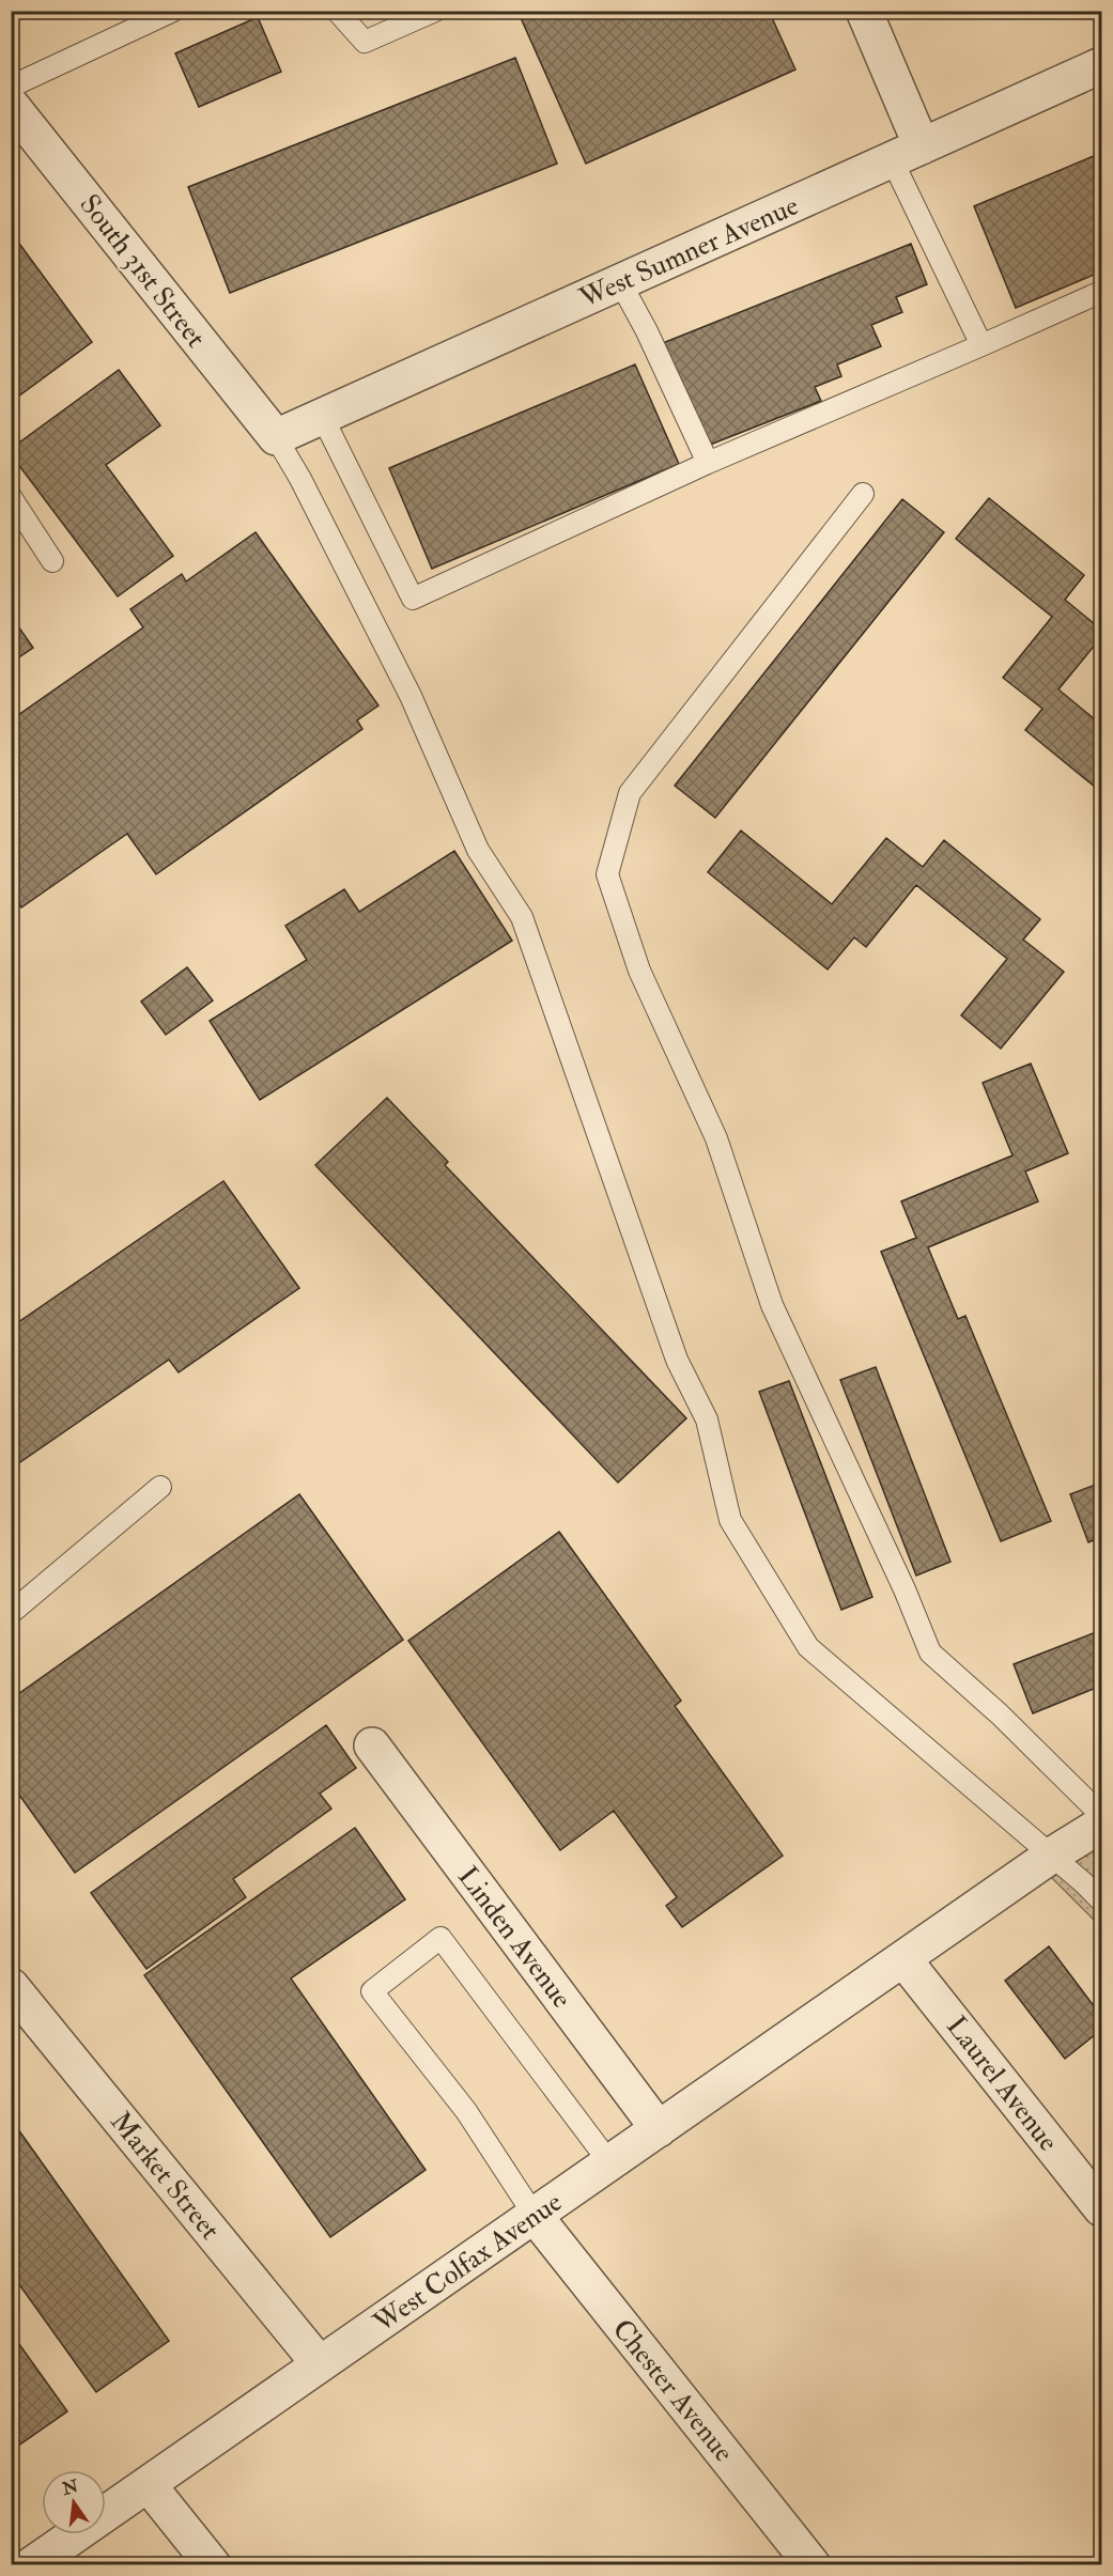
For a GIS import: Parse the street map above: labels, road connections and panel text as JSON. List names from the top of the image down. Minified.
{"streets":{"street":["West Sumner Avenue","South 31st Street","Linden Avenue","Laurel Avenue","Market Street","West Colfax Avenue","Chester Avenue"]},"crossings":[["West Sumner Avenue","South 31st Street"],["Linden Avenue","West Colfax Avenue"],["Laurel Avenue","West Colfax Avenue"],["Market Street","West Colfax Avenue"],["West Colfax Avenue","Chester Avenue"]],"north":"top"}
